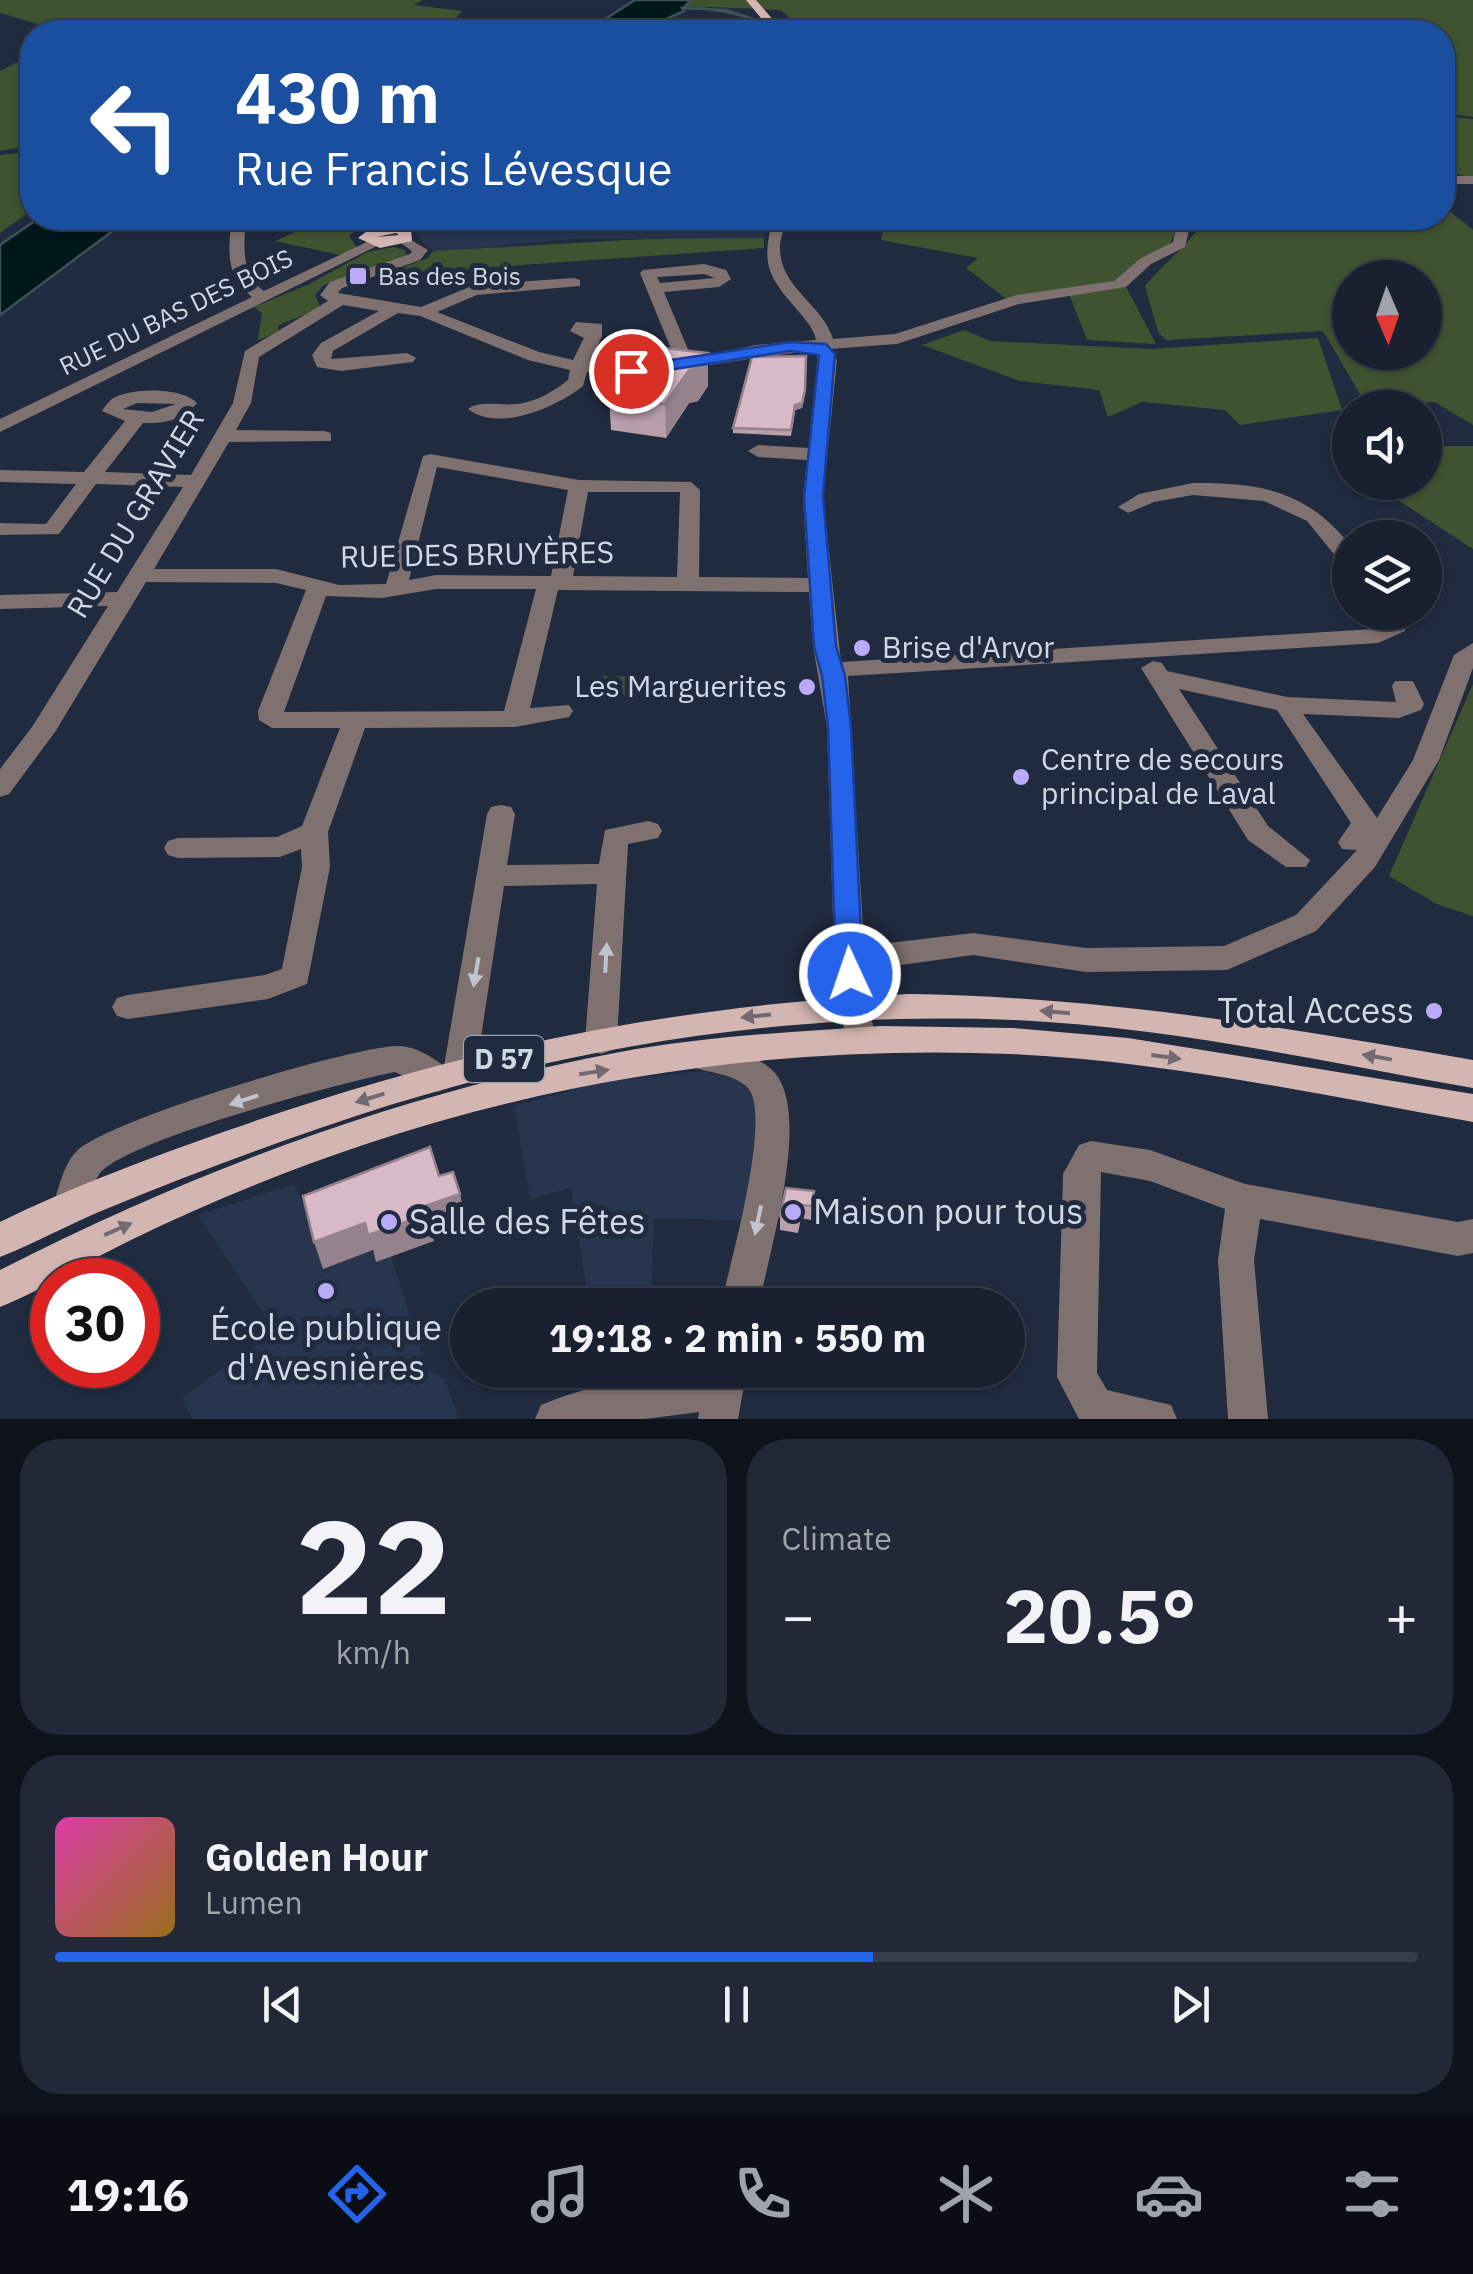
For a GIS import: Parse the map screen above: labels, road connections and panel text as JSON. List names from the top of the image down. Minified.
{"streets":{"main road":["D 57"],"street":["RUE DU BAS DES BOIS","RUE DU GRAVIER","RUE DES BRUYÈRES"]},"crossings":[["RUE DU GRAVIER","RUE DES BRUYÈRES"]],"places":{"transit":["Bas des Bois"],"other":["Brise d'Arvor","Les Marguerites","Centre de secours principal de Laval","Total Access","Maison pour tous","Salle des Fêtes","École publique d'Avesnières"]},"north":"bottom","page":{"turn":["430 m","Rue Francis Lévesque"],"limit":"30","trip":"19:18 · 2 min · 550 m","tile":[["22","km/h"],"Climate"],"heat":["−","20.5°","+"],"song":["Golden Hour","Lumen"],"tabs":"19:16"}}
